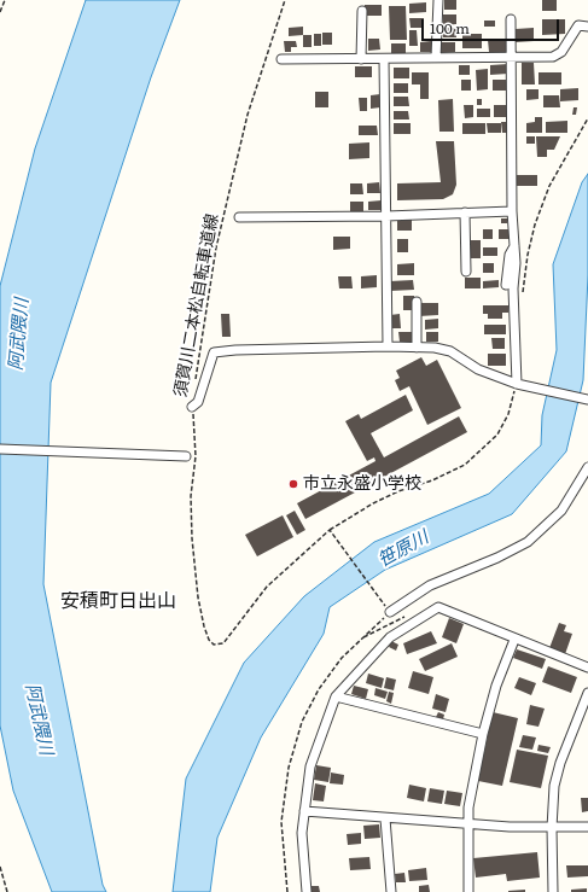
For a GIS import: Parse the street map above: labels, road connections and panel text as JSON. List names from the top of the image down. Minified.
{"streets":{"path":["須賀川二本松自転車道線"]},"districts":["安積町日出山"],"water":["阿武隈川","笹原川"],"places":["市立永盛小学校"],"scale_bar":"100 m"}
